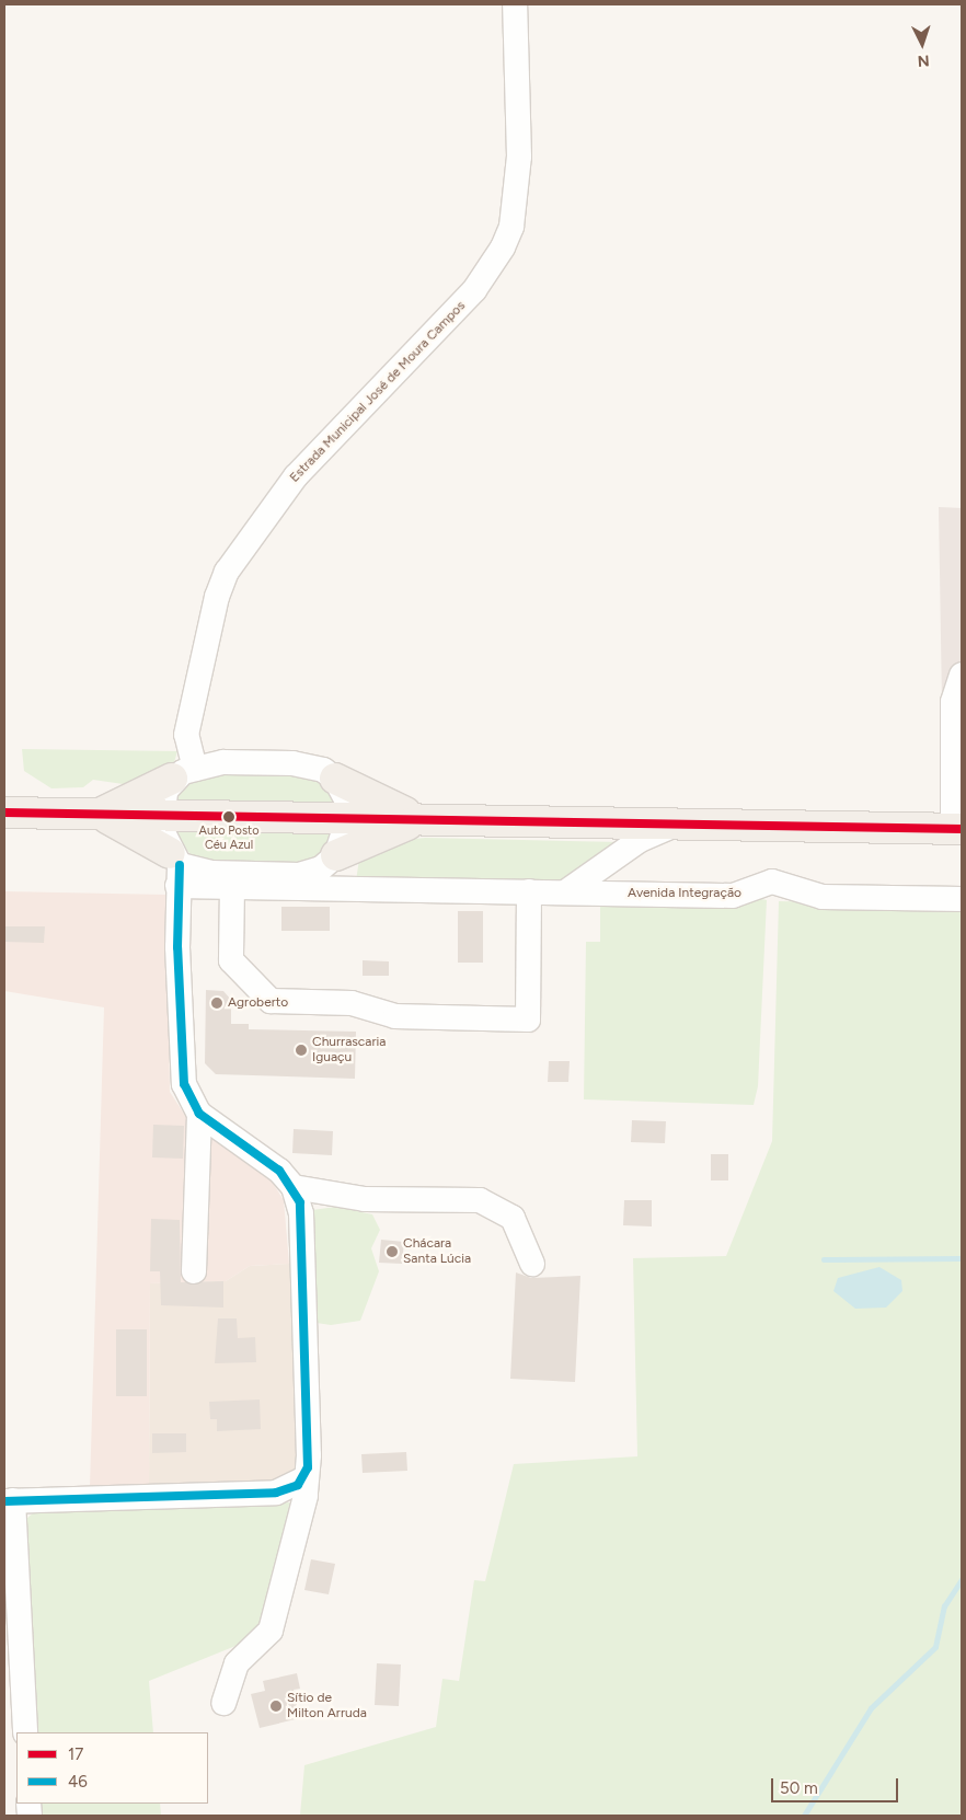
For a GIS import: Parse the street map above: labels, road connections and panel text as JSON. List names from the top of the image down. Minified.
{"streets":{"street":["Estrada Municipal José de Moura Campos","Avenida Integração"]},"places":["Auto Posto Céu Azul","Agroberto","Churrascaria Iguaçu","Chácara Santa Lúcia","Sítio de Milton Arruda"],"lines":["transit line 17","transit line 46"],"legend":["17","46"],"scale_bar":"50 m","north":"bottom"}
